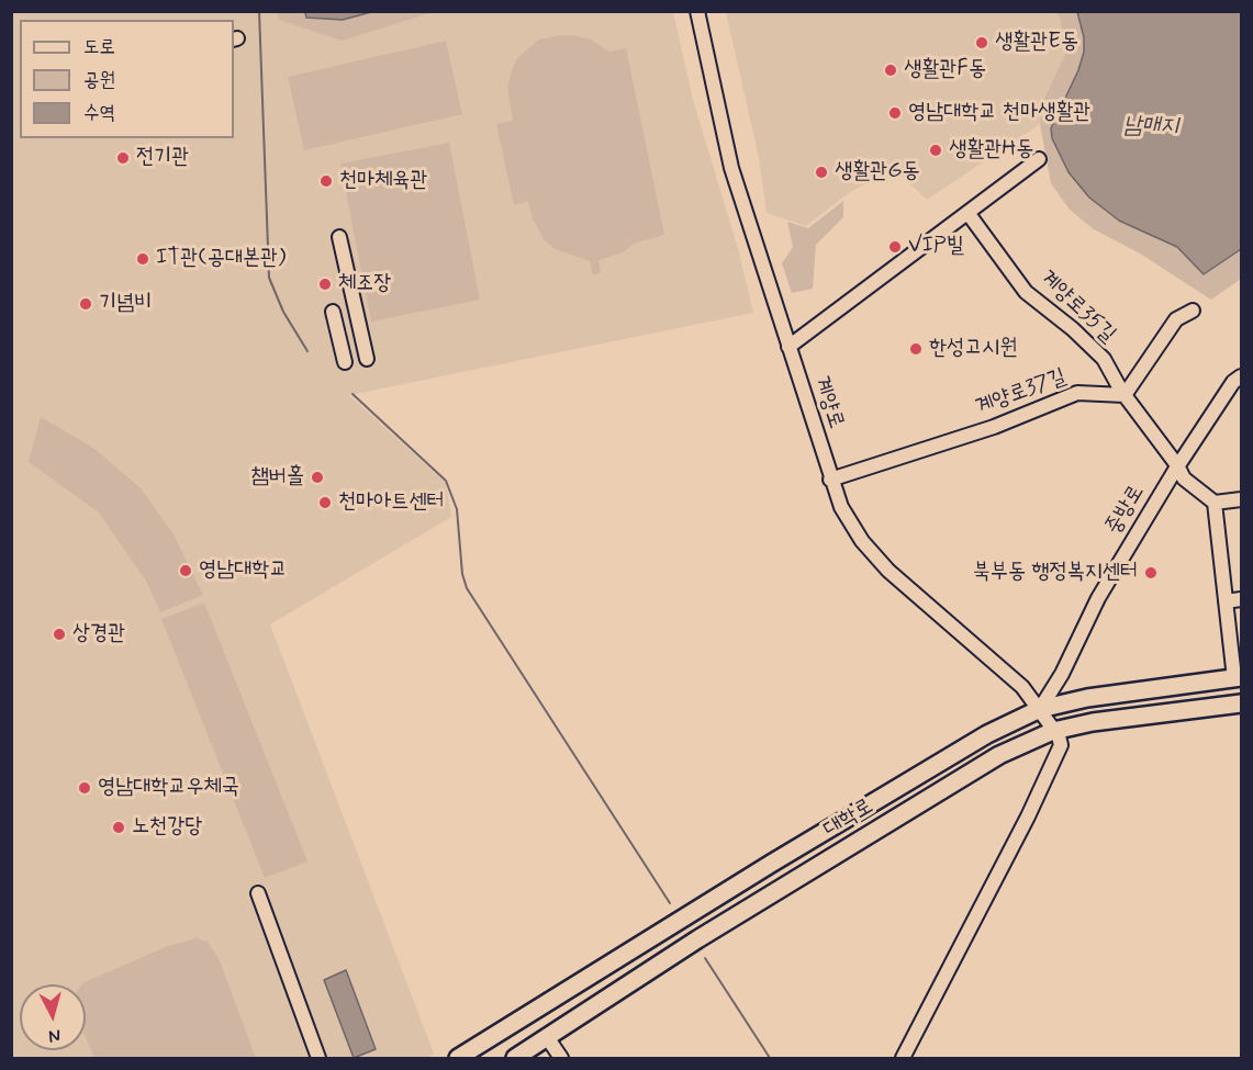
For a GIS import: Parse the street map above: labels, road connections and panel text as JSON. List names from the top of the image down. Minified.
{"streets":{"main road":["대학로"],"street":["계양로35길","계양로37길","계양로","중방로"]},"crossings":[["계양로35길","계양로37길"],["계양로35길","중방로"],["계양로37길","계양로"],["계양로","중방로"],["계양로","대학로"]],"water":["남매지"],"places":["생활관E동","생활관F동","영남대학교 천마생활관","생활관H동","전기관","생활관G동","천마체육관","VIP빌","IT관(공대본관)","체조장","기념비","한성고시원","챔버홀","천마아트센터","영남대학교","북부동 행정복지센터","상경관","영남대학교우체국","노천강당"],"legend":["도로","공원","수역"],"north":"bottom"}
